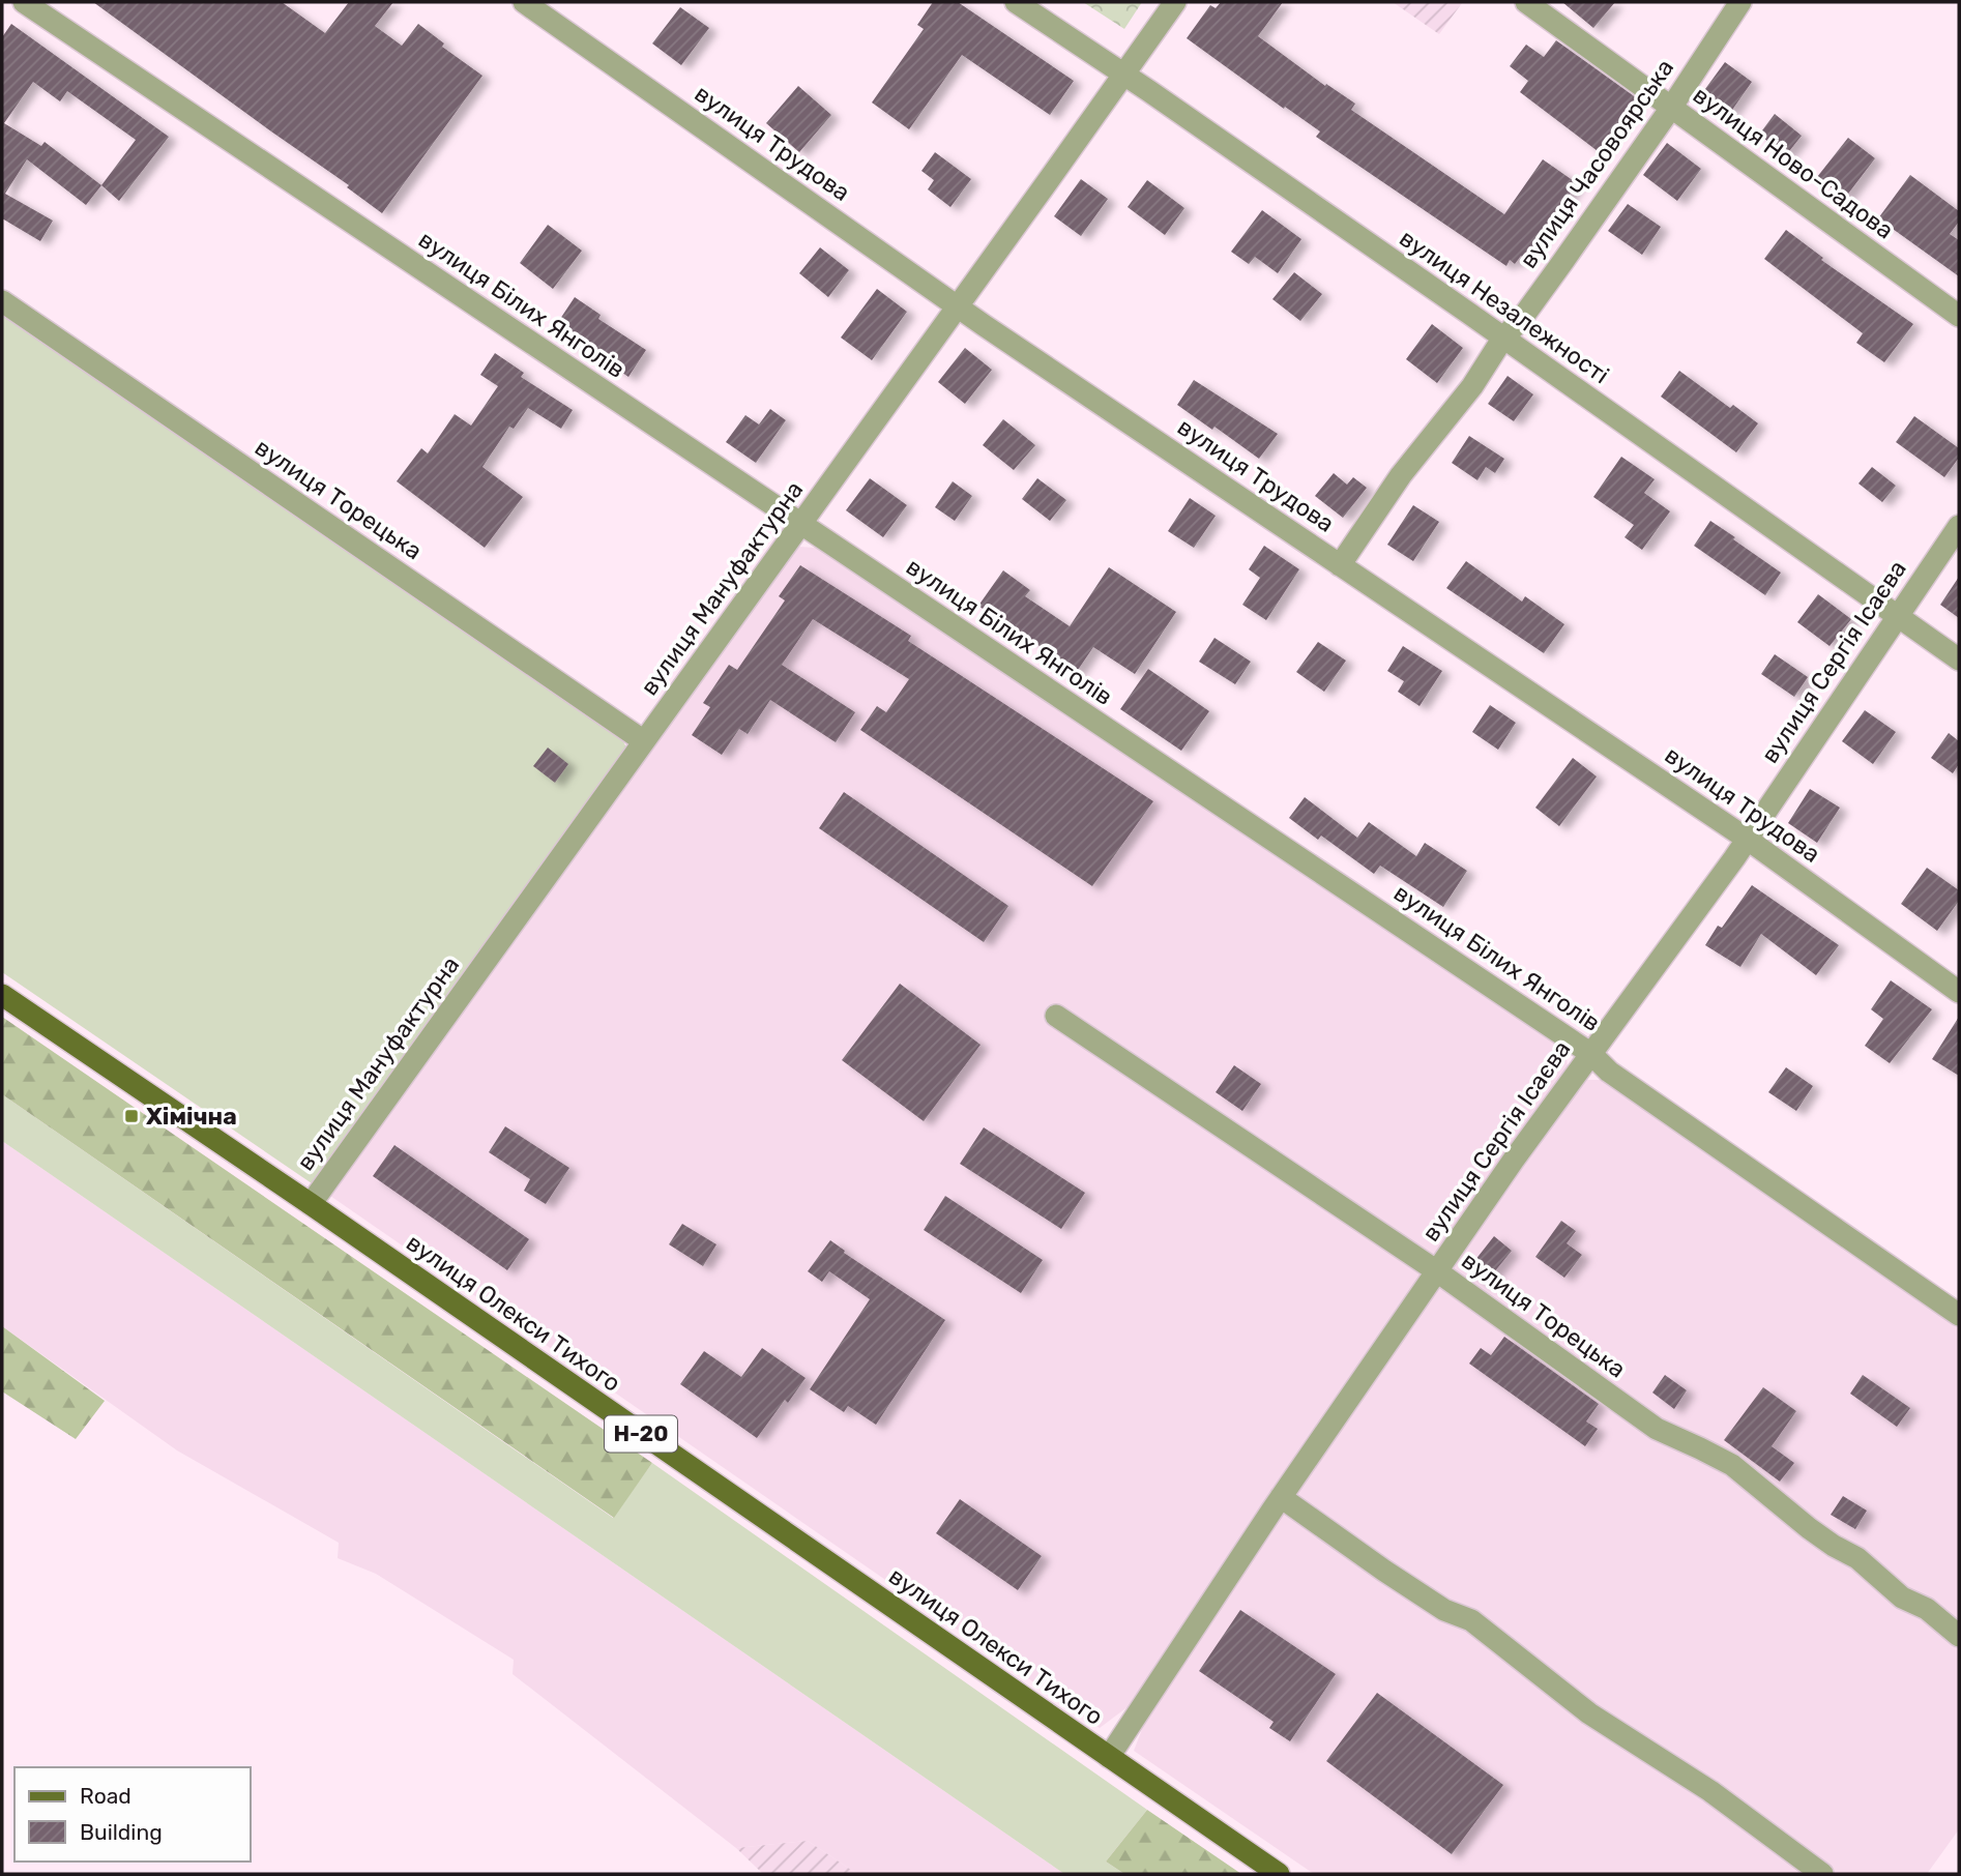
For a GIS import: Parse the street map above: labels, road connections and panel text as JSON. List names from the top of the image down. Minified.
{"streets":{"main road":["вулиця Олекси Тихого","Н-20"],"street":["вулиця Трудова","вулиця Ново-Садова","вулиця Часовоярська","вулиця Білих Янголів","вулиця Незалежності","вулиця Торецька","вулиця Мануфактурна","вулиця Сергія Ісаєва"]},"crossings":[["вулиця Трудова","вулиця Часовоярська"],["вулиця Трудова","вулиця Мануфактурна"],["вулиця Трудова","вулиця Сергія Ісаєва"],["вулиця Ново-Садова","вулиця Часовоярська"],["вулиця Часовоярська","вулиця Незалежності"],["вулиця Білих Янголів","вулиця Мануфактурна"],["вулиця Білих Янголів","вулиця Сергія Ісаєва"],["вулиця Незалежності","вулиця Мануфактурна"],["вулиця Незалежності","вулиця Сергія Ісаєва"],["вулиця Торецька","вулиця Мануфактурна"],["вулиця Торецька","вулиця Сергія Ісаєва"],["вулиця Мануфактурна","вулиця Олекси Тихого"],["вулиця Сергія Ісаєва","вулиця Олекси Тихого"]],"places":{"transit":["Хімічна"]},"legend":["Road","Building"]}
